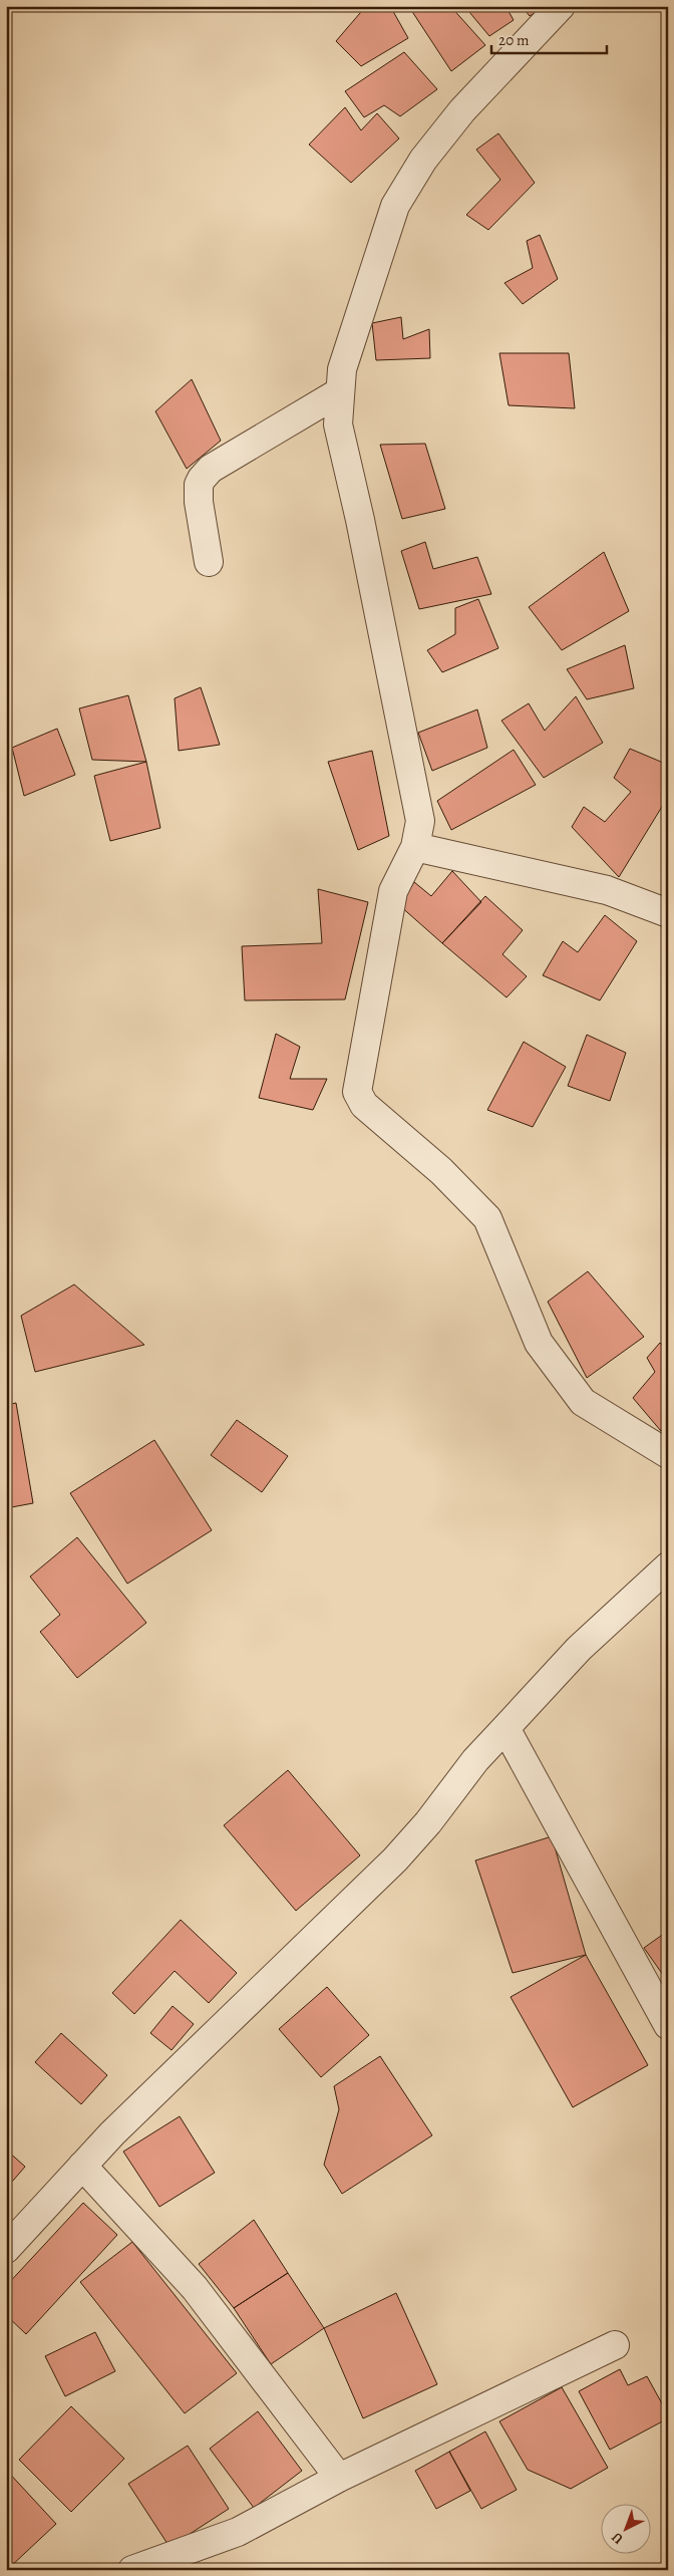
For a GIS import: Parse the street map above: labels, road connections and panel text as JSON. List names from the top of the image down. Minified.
{"scale_bar":"20 m","north":"bottom left"}
